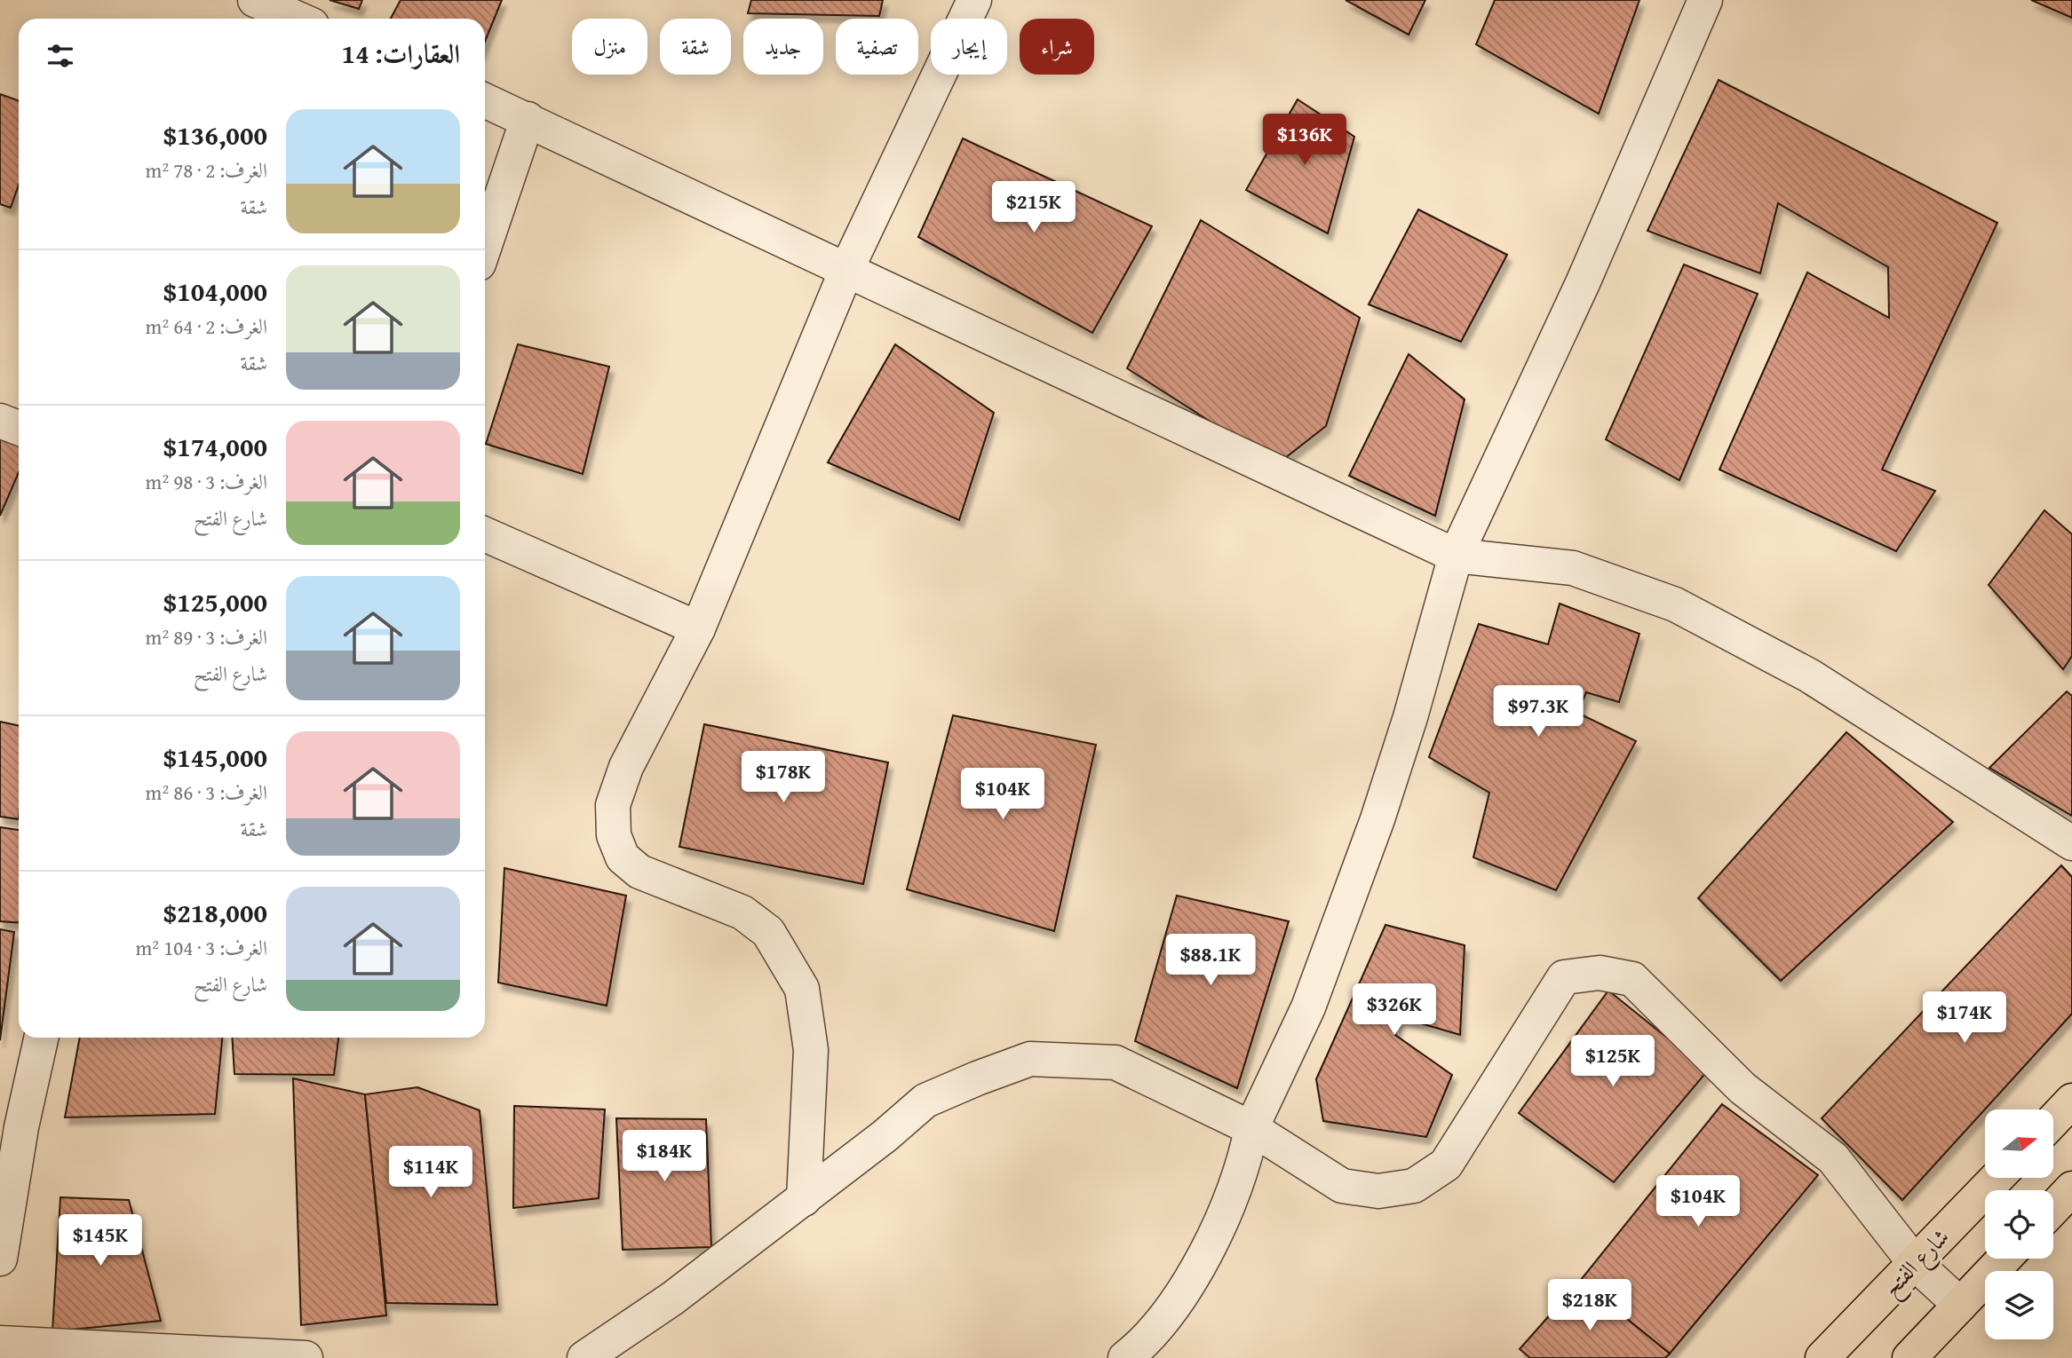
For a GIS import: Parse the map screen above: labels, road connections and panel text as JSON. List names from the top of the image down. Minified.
{"streets":{"main road":["شارع الفتح"]},"north":"right","page":{"chip":["شراء","إيجار","تصفية","جديد","شقة","منزل"],"heading":"العقارات: 14","list":[{"name":"$136,000","note":"الغرف: 2 · 78 m² · شقة"},{"name":"$104,000","note":"الغرف: 2 · 64 m² · شقة"},{"name":"$174,000","note":"الغرف: 3 · 98 m² · شارع الفتح"},{"name":"$125,000","note":"الغرف: 3 · 89 m² · شارع الفتح"},{"name":"$145,000","note":"الغرف: 3 · 86 m² · شقة"},{"name":"$218,000","note":"الغرف: 3 · 104 m² · شارع الفتح"}],"price":["$136K","$215K","$97.3K","$178K","$104K","$88.1K","$326K","$174K","$125K","$184K","$114K","$104K","$145K","$218K"]}}
